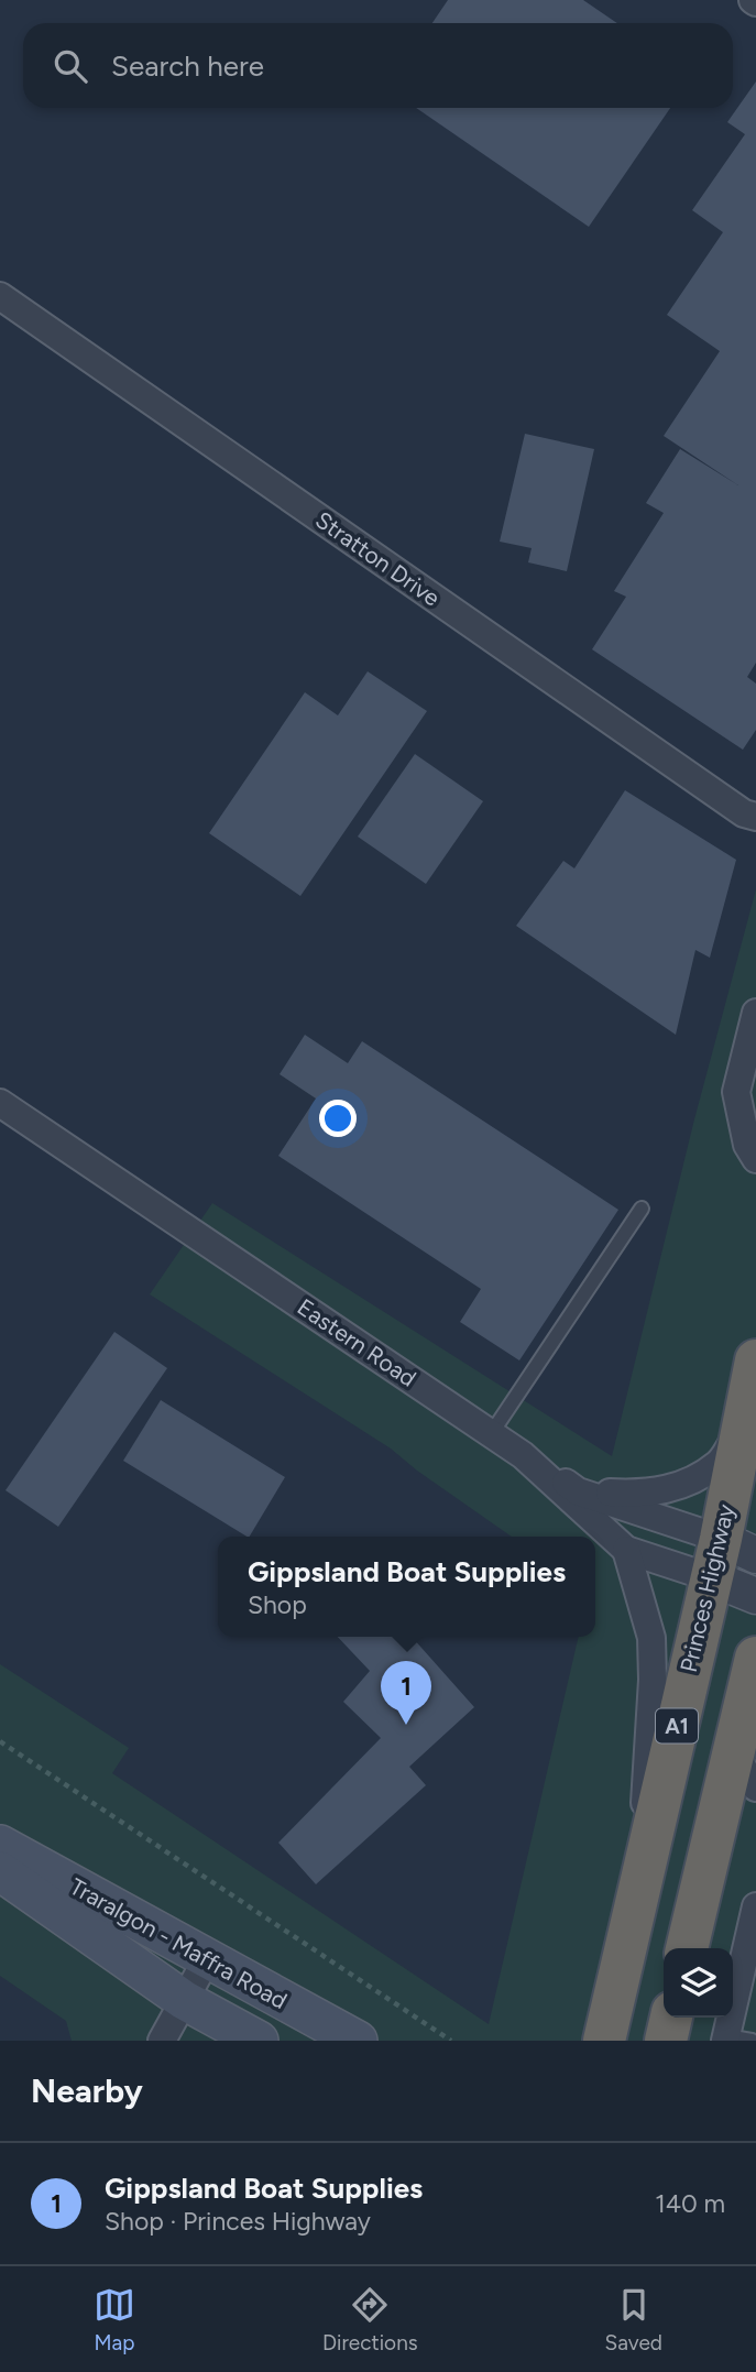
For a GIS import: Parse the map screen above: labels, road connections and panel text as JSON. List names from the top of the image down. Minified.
{"streets":{"highway":["Princes Highway","A1"],"main road":["Traralgon - Maffra Road"],"street":["Stratton Drive","Eastern Road"]},"crossings":[["Eastern Road","Princes Highway"]],"page":{"search":"Search here","popup":["Gippsland Boat Supplies","Shop"],"pins":"1","heading":"Nearby","list":[{"mark":"1","name":"Gippsland Boat Supplies","note":"Shop · Princes Highway","value":"140 m"}],"nav":["Map","Directions","Saved"]}}
